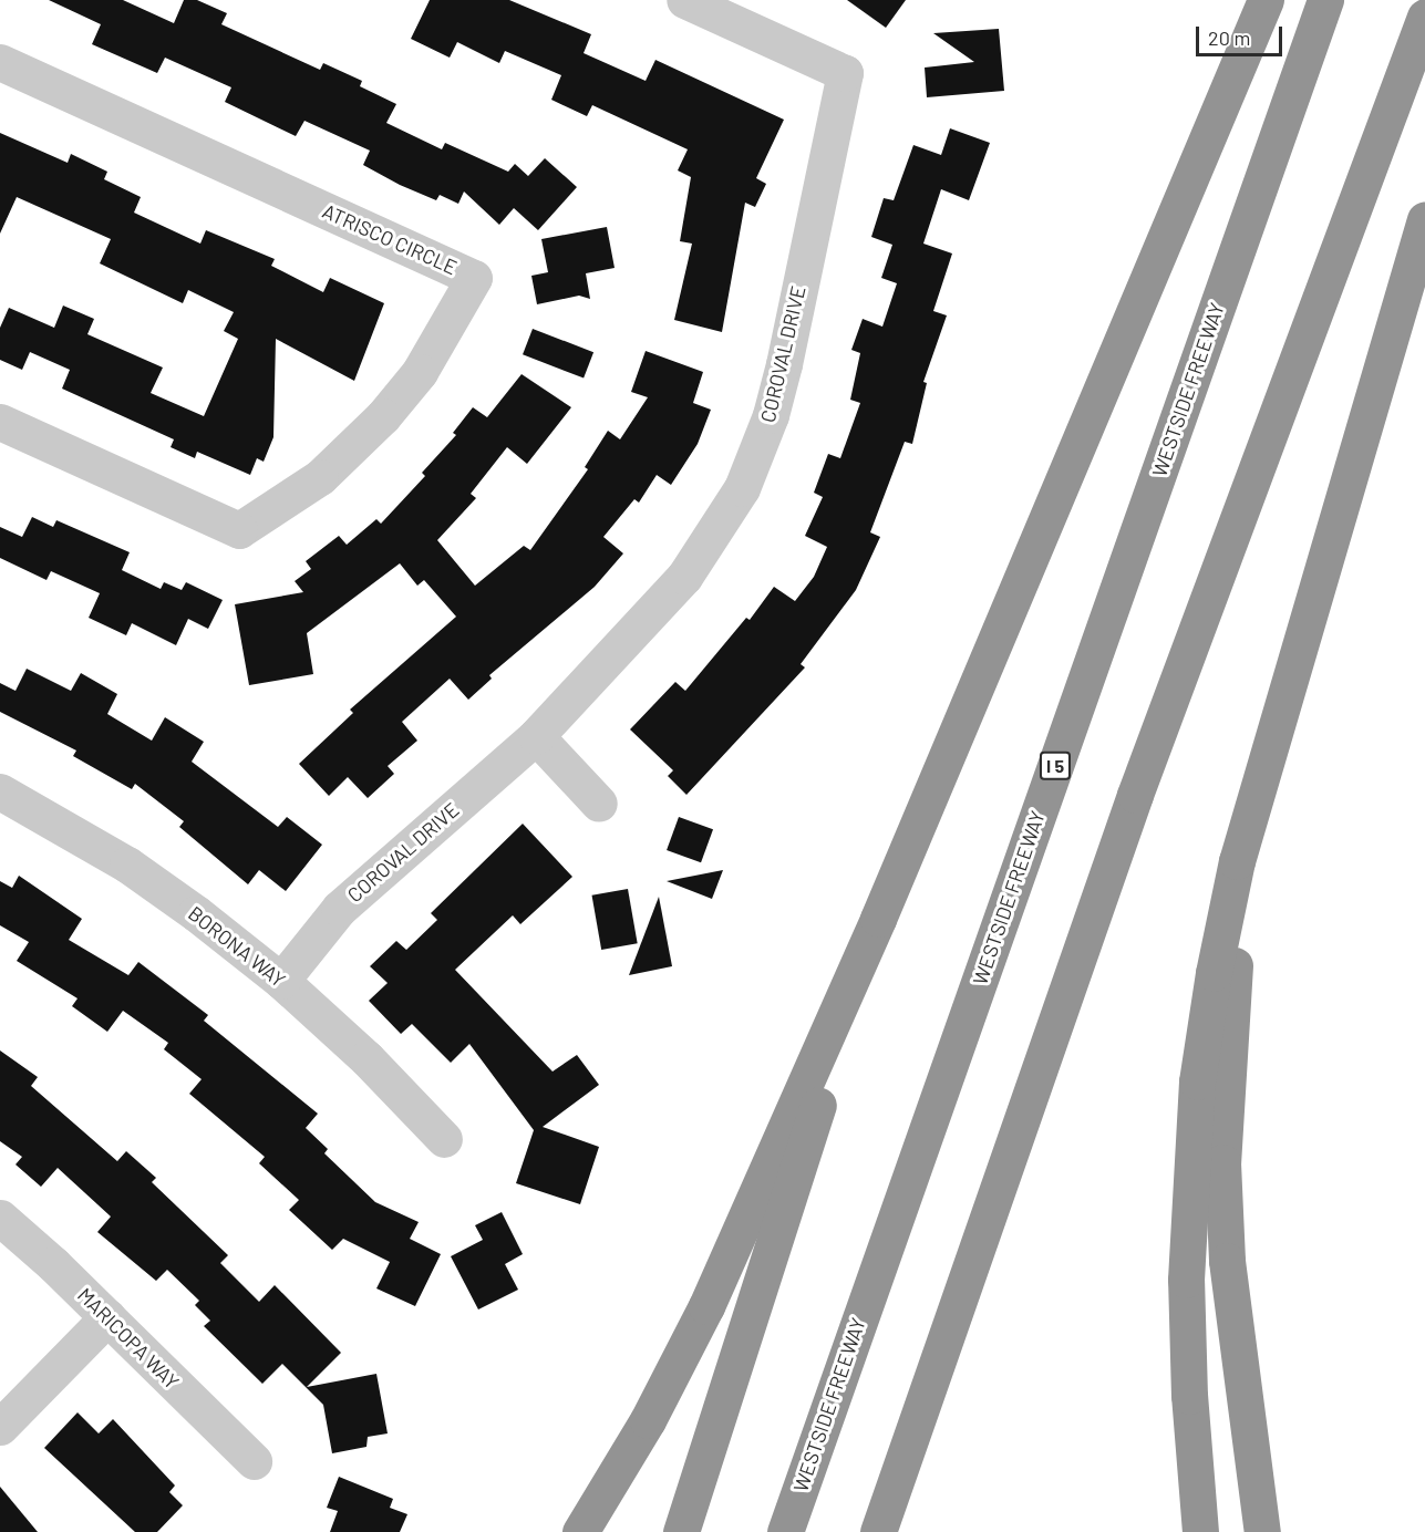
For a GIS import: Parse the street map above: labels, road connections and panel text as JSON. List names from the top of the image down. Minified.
{"streets":{"highway":["WESTSIDE FREEWAY","I 5"],"street":["ATRISCO CIRCLE","COROVAL DRIVE","BORONA WAY","MARICOPA WAY"]},"crossings":[["COROVAL DRIVE","BORONA WAY"]],"scale_bar":"20 m"}
